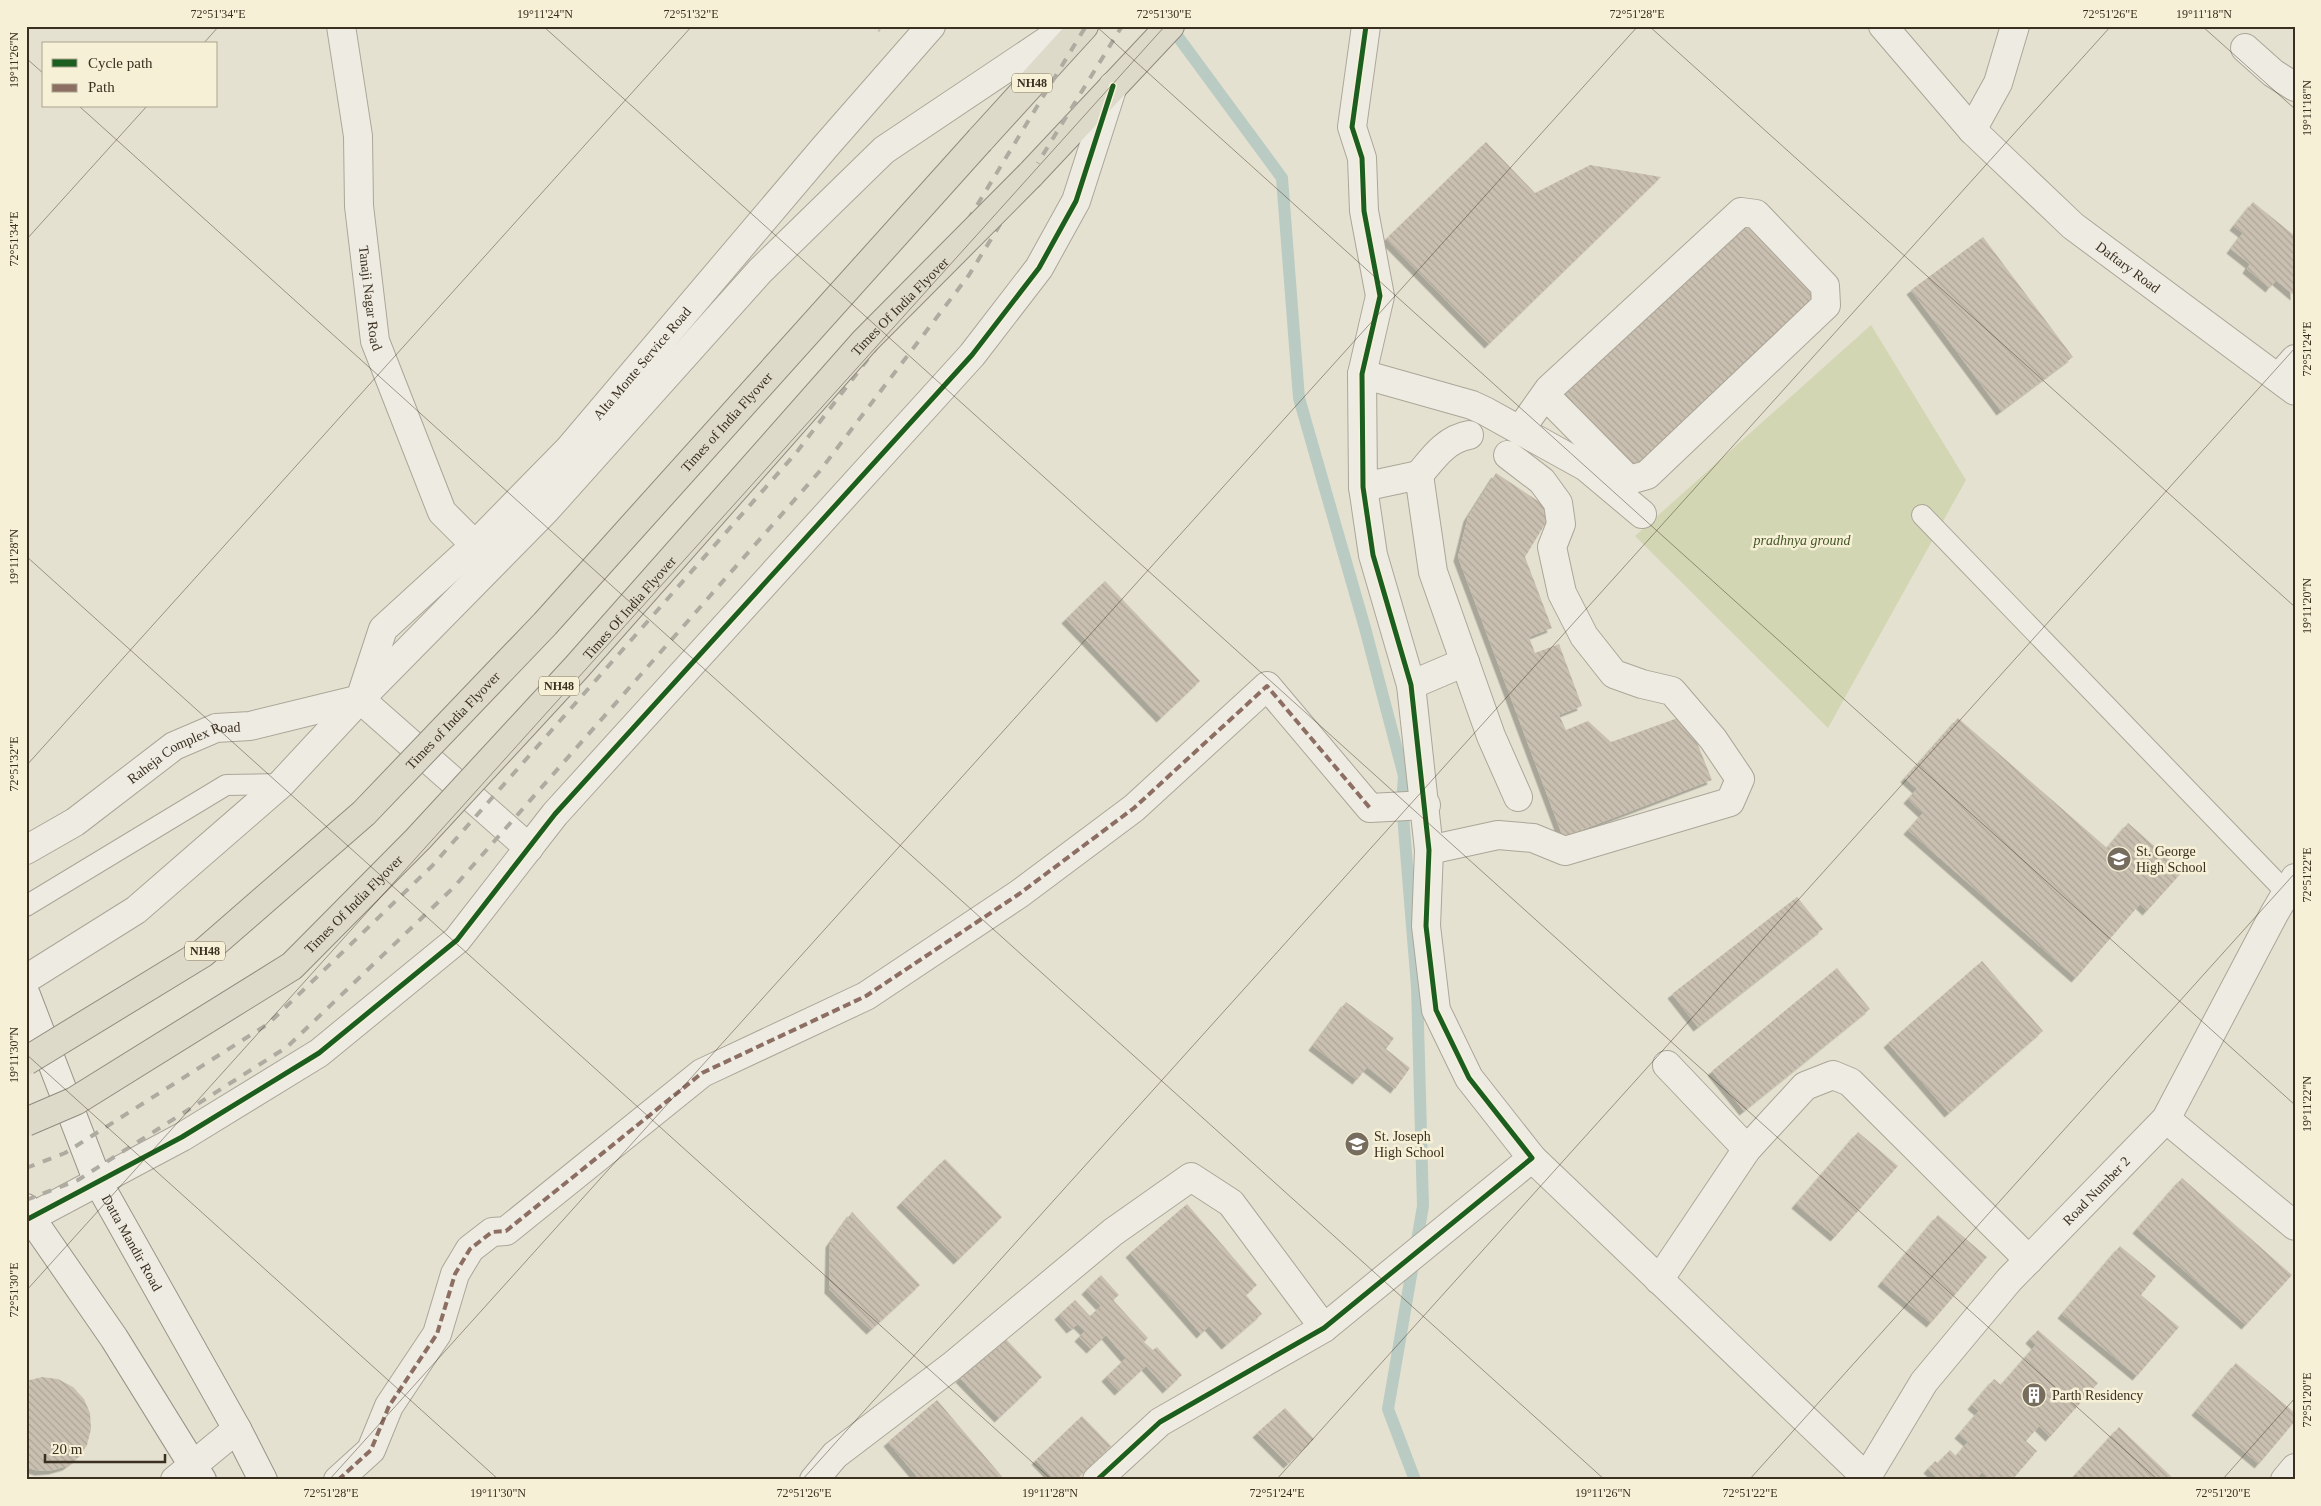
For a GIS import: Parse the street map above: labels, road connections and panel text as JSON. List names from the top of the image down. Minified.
{"streets":{"highway":["NH48","Times Of India Flyover","Times of India Flyover"],"street":["Daftary Road","Tanaji Nagar Road","Alta Monte Service Road","Raheja Complex Road","Road Number 2","Datta Mandir Road"]},"crossings":[["NH48","Times Of India Flyover"],["Tanaji Nagar Road","Alta Monte Service Road"],["Alta Monte Service Road","Raheja Complex Road"]],"parks":["pradhnya ground"],"places":{"school or university":["St. George High School","St. Joseph High School"],"building":["Parth Residency"]},"legend":["Cycle path","Path"],"scale_bar":"20 m","coordinates":["72°51'34\"E","19°11'24\"N","72°51'32\"E","72°51'30\"E","72°51'28\"E","72°51'26\"E","19°11'18\"N","19°11'26\"N","72°51'24\"E","19°11'28\"N","19°11'20\"N","72°51'22\"E","19°11'30\"N","19°11'22\"N","72°51'20\"E"]}
